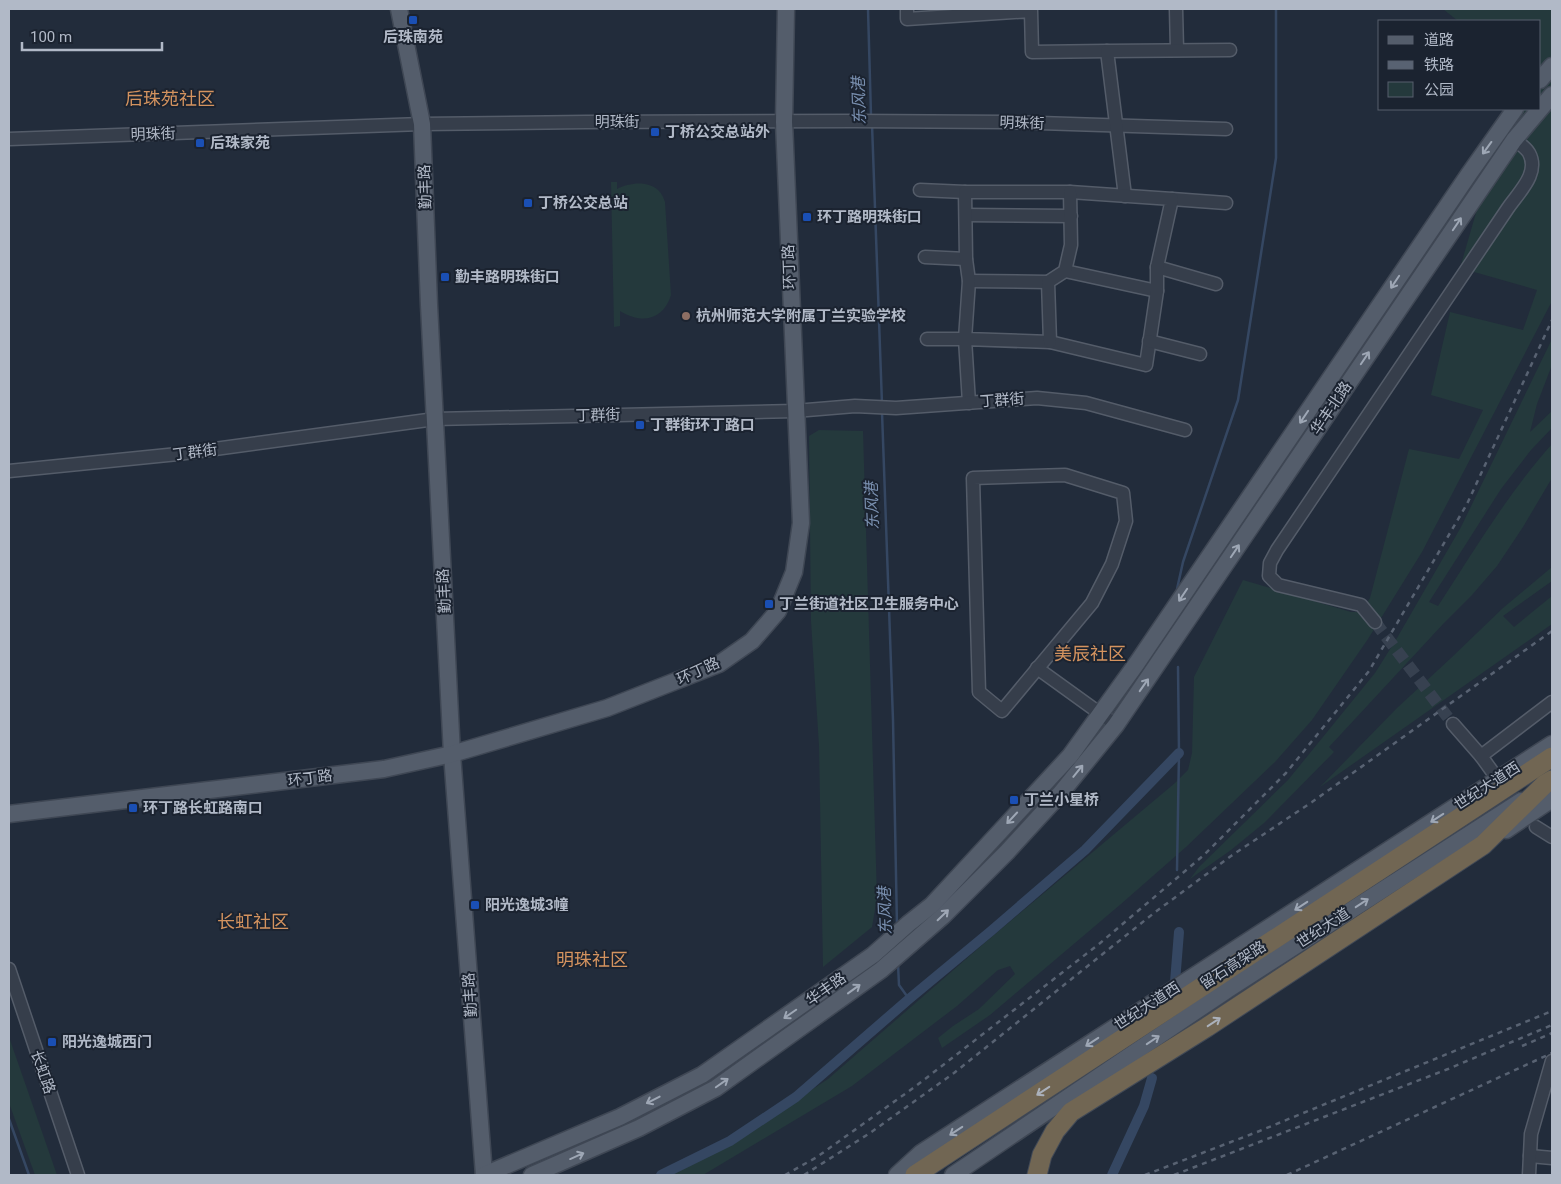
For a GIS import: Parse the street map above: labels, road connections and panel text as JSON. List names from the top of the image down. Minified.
{"streets":{"highway":["留石高架路"],"main road":["勤丰路","环丁路","华丰北路","世纪大道西","世纪大道","华丰路"],"street":["明珠街","丁群街","长虹路"]},"crossings":[["明珠街","勤丰路"],["明珠街","环丁路"],["勤丰路","环丁路"],["勤丰路","丁群街"],["勤丰路","华丰路"],["环丁路","丁群街"],["华丰北路","华丰路"]],"one_way":["世纪大道西","世纪大道"],"districts":["后珠苑社区","美辰社区","长虹社区","明珠社区"],"water":["东风港"],"places":{"transit":["后珠南苑","丁桥公交总站外","后珠家苑","丁桥公交总站","环丁路明珠街口","勤丰路明珠街口","丁群街环丁路口","丁兰街道社区卫生服务中心","丁兰小星桥","环丁路长虹路南口","阳光逸城3幢","阳光逸城西门"],"other":["杭州师范大学附属丁兰实验学校"]},"legend":["道路","铁路","公园"],"scale_bar":"100 m"}
